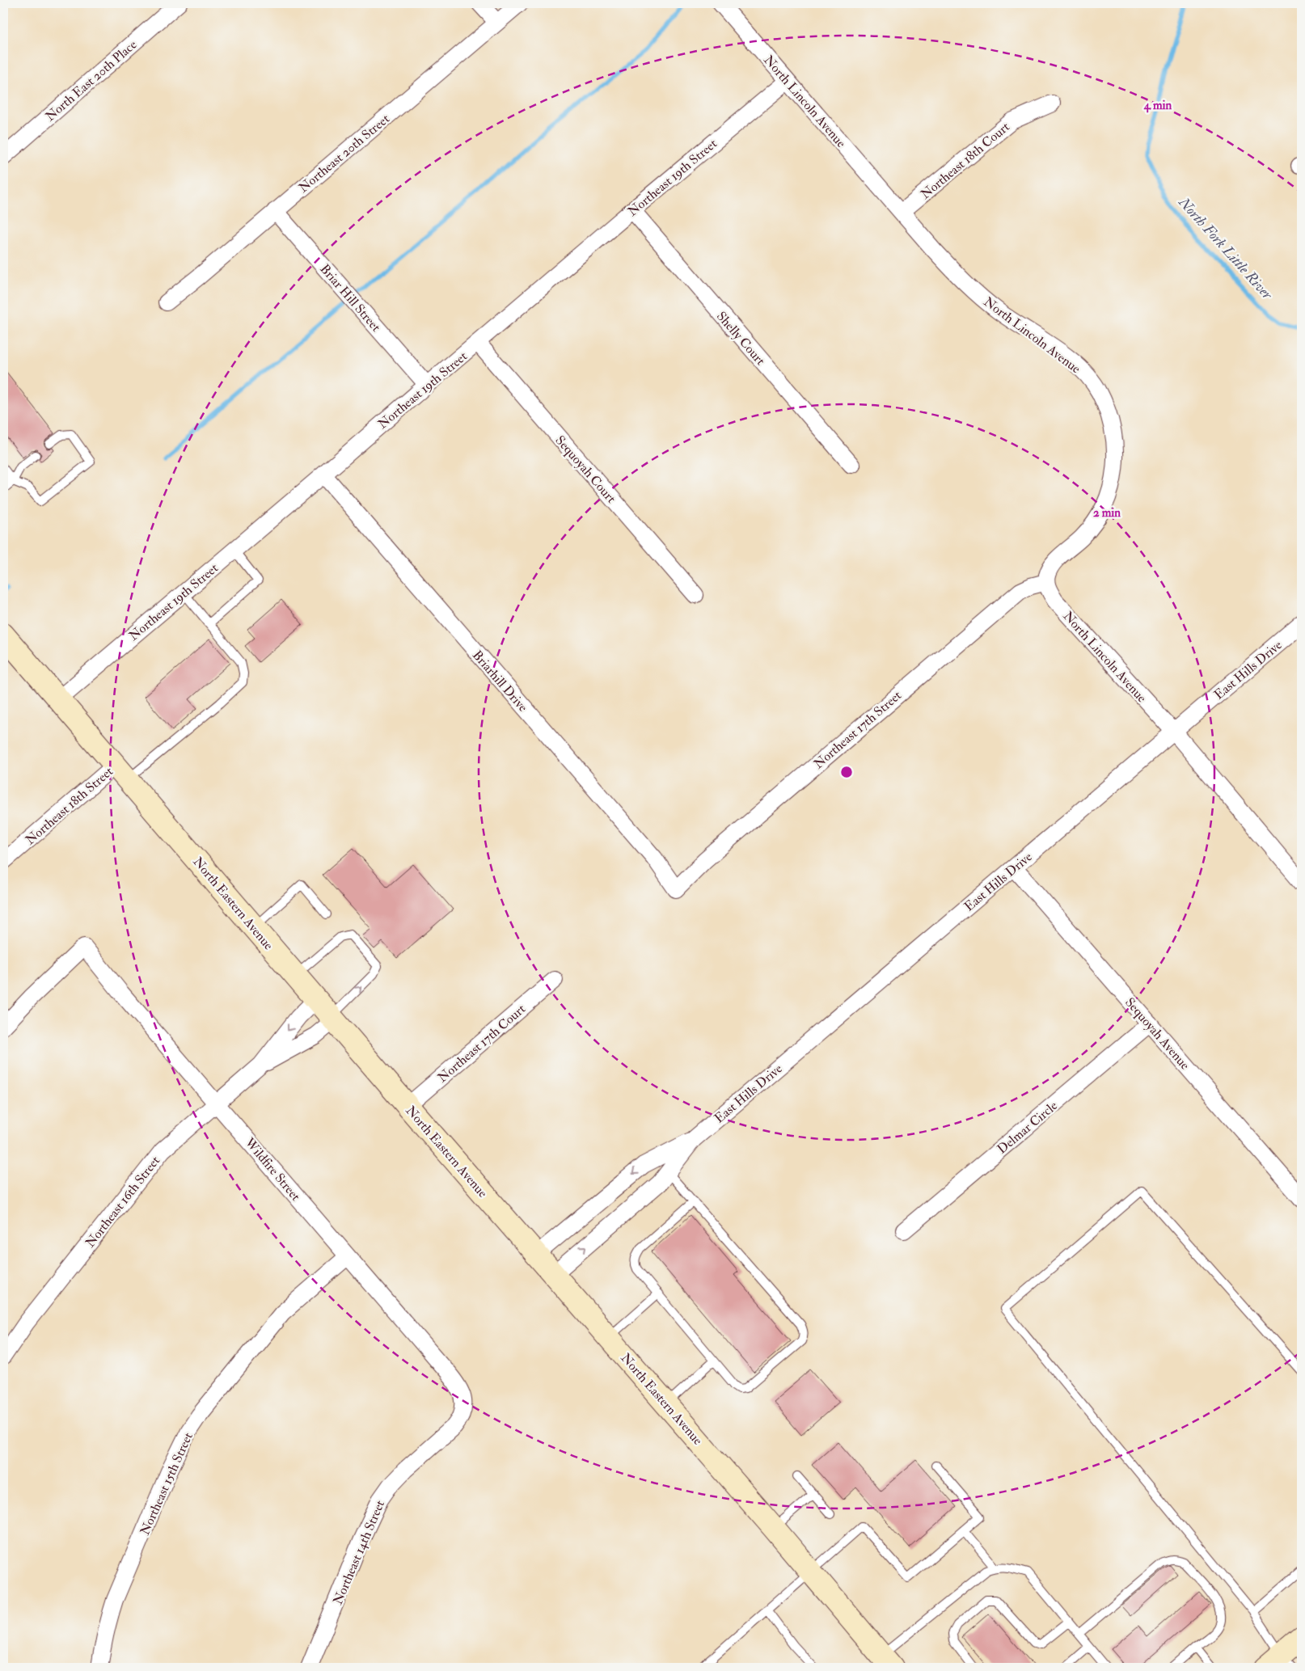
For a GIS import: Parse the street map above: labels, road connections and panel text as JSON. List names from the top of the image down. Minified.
{"streets":{"main road":["North Eastern Avenue"],"street":["North East 20th Place","North Lincoln Avenue","Northeast 20th Street","Northeast 18th Court","Northeast 19th Street","Briar Hill Street","Shelly Court","Sequoyah Court","East Hills Drive","Briarhill Drive","Northeast 17th Street","Northeast 18th Street","Sequoyah Avenue","Northeast 17th Court","Delmar Circle","Wildfire Street","Northeast 16th Street","Northeast 15th Street","Northeast 14th Street"]},"crossings":[["North Lincoln Avenue","Northeast 18th Court"],["North Lincoln Avenue","Northeast 19th Street"],["North Lincoln Avenue","East Hills Drive"],["North Lincoln Avenue","Northeast 17th Street"],["Northeast 20th Street","Briar Hill Street"],["Northeast 19th Street","Briar Hill Street"],["Northeast 19th Street","Shelly Court"],["Northeast 19th Street","Sequoyah Court"],["Northeast 19th Street","Briarhill Drive"],["Northeast 19th Street","North Eastern Avenue"],["East Hills Drive","North Eastern Avenue"],["East Hills Drive","Sequoyah Avenue"],["Briarhill Drive","Northeast 17th Street"],["Northeast 18th Street","North Eastern Avenue"],["North Eastern Avenue","Northeast 17th Court"],["North Eastern Avenue","Northeast 16th Street"],["Sequoyah Avenue","Delmar Circle"],["Wildfire Street","Northeast 16th Street"],["Wildfire Street","Northeast 15th Street"],["Wildfire Street","Northeast 14th Street"]],"water":["North Fork Little River"],"rings":["4 min","2 min"]}
